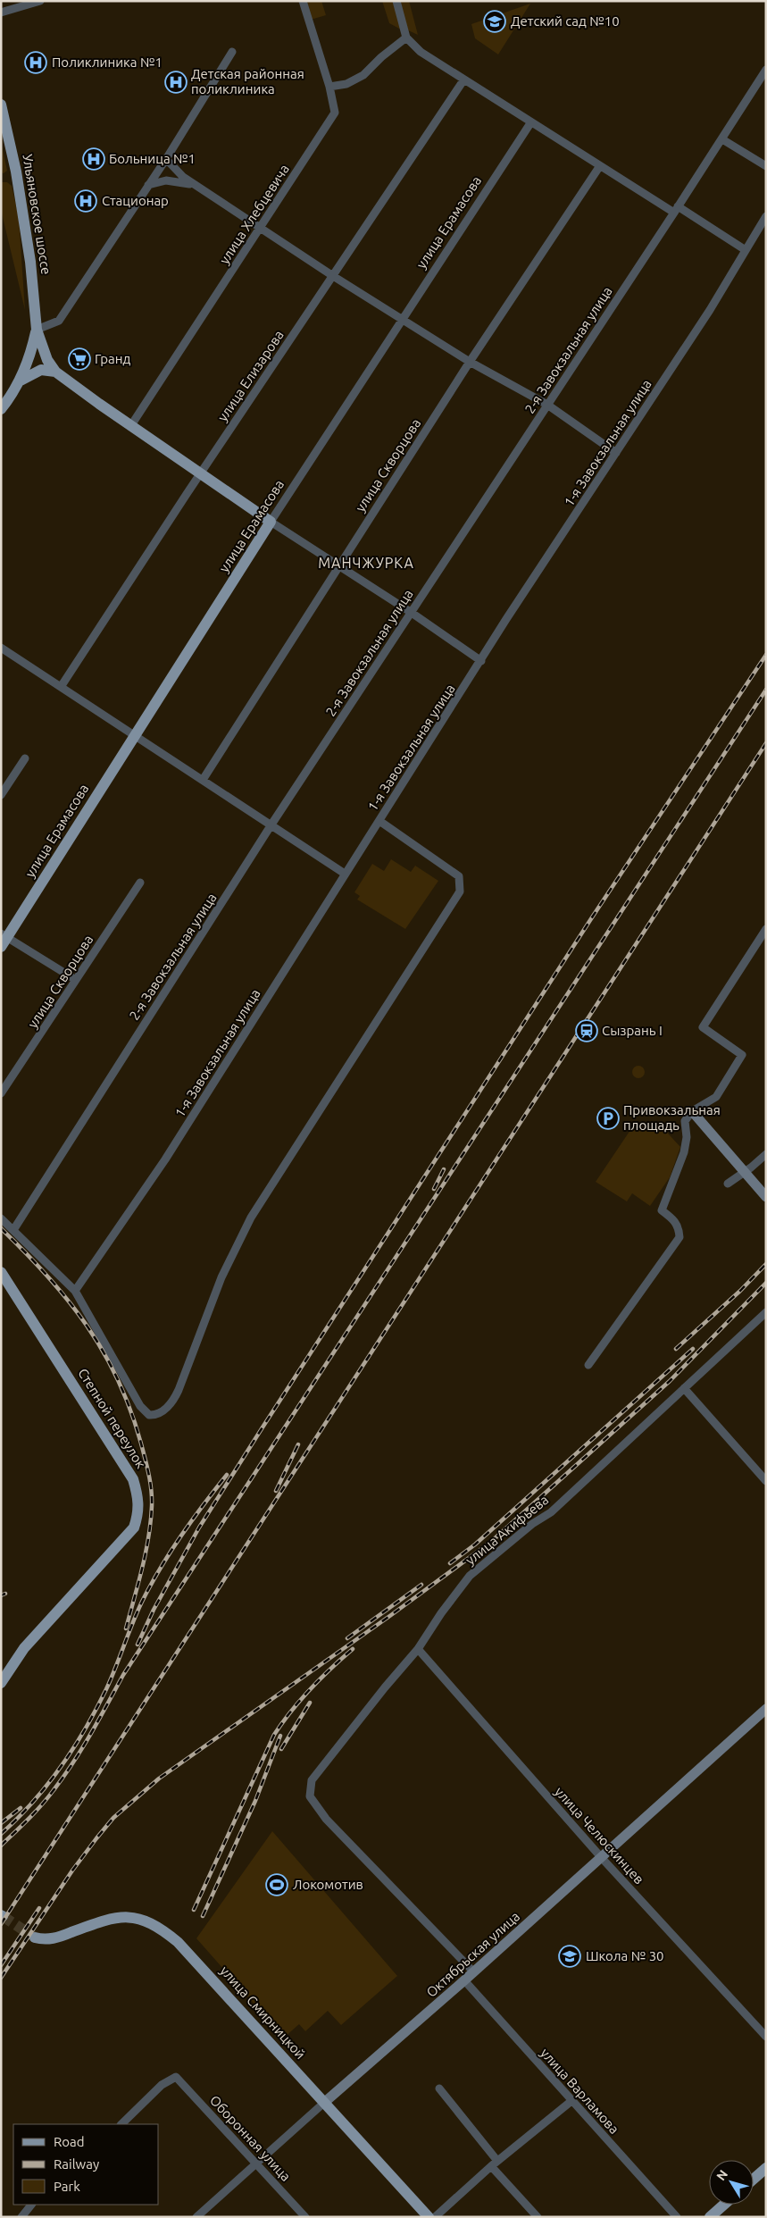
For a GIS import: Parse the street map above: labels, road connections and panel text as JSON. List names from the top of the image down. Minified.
{"streets":{"main road":["Ульяновское шоссе","улица Ерамасова","Степной переулок","Октябрьская улица","улица Смирницкой"],"street":["улица Хлебцевича","2-я Завокзальная улица","улица Елизарова","1-я Завокзальная улица","улица Скворцова","улица Акифьева","улица Челюскинцев","улица Варламова","Оборонная улица"]},"crossings":[["улица Акифьева","улица Челюскинцев"],["улица Акифьева","Октябрьская улица"],["улица Челюскинцев","Октябрьская улица"],["Октябрьская улица","улица Смирницкой"],["Октябрьская улица","улица Варламова"],["Октябрьская улица","Оборонная улица"]],"districts":["МАНЧЖУРКА"],"places":{"school or university":["Детский сад №10","Школа № 30"],"hospital":["Поликлиника №1","Детская районная поликлиника","Больница №1","Стационар"],"supermarket":["Гранд"],"station":["Сызрань I"],"parking":["Привокзальная площадь"],"sports":["Локомотив"]},"legend":["Road","Railway","Park"],"north":"top left"}
